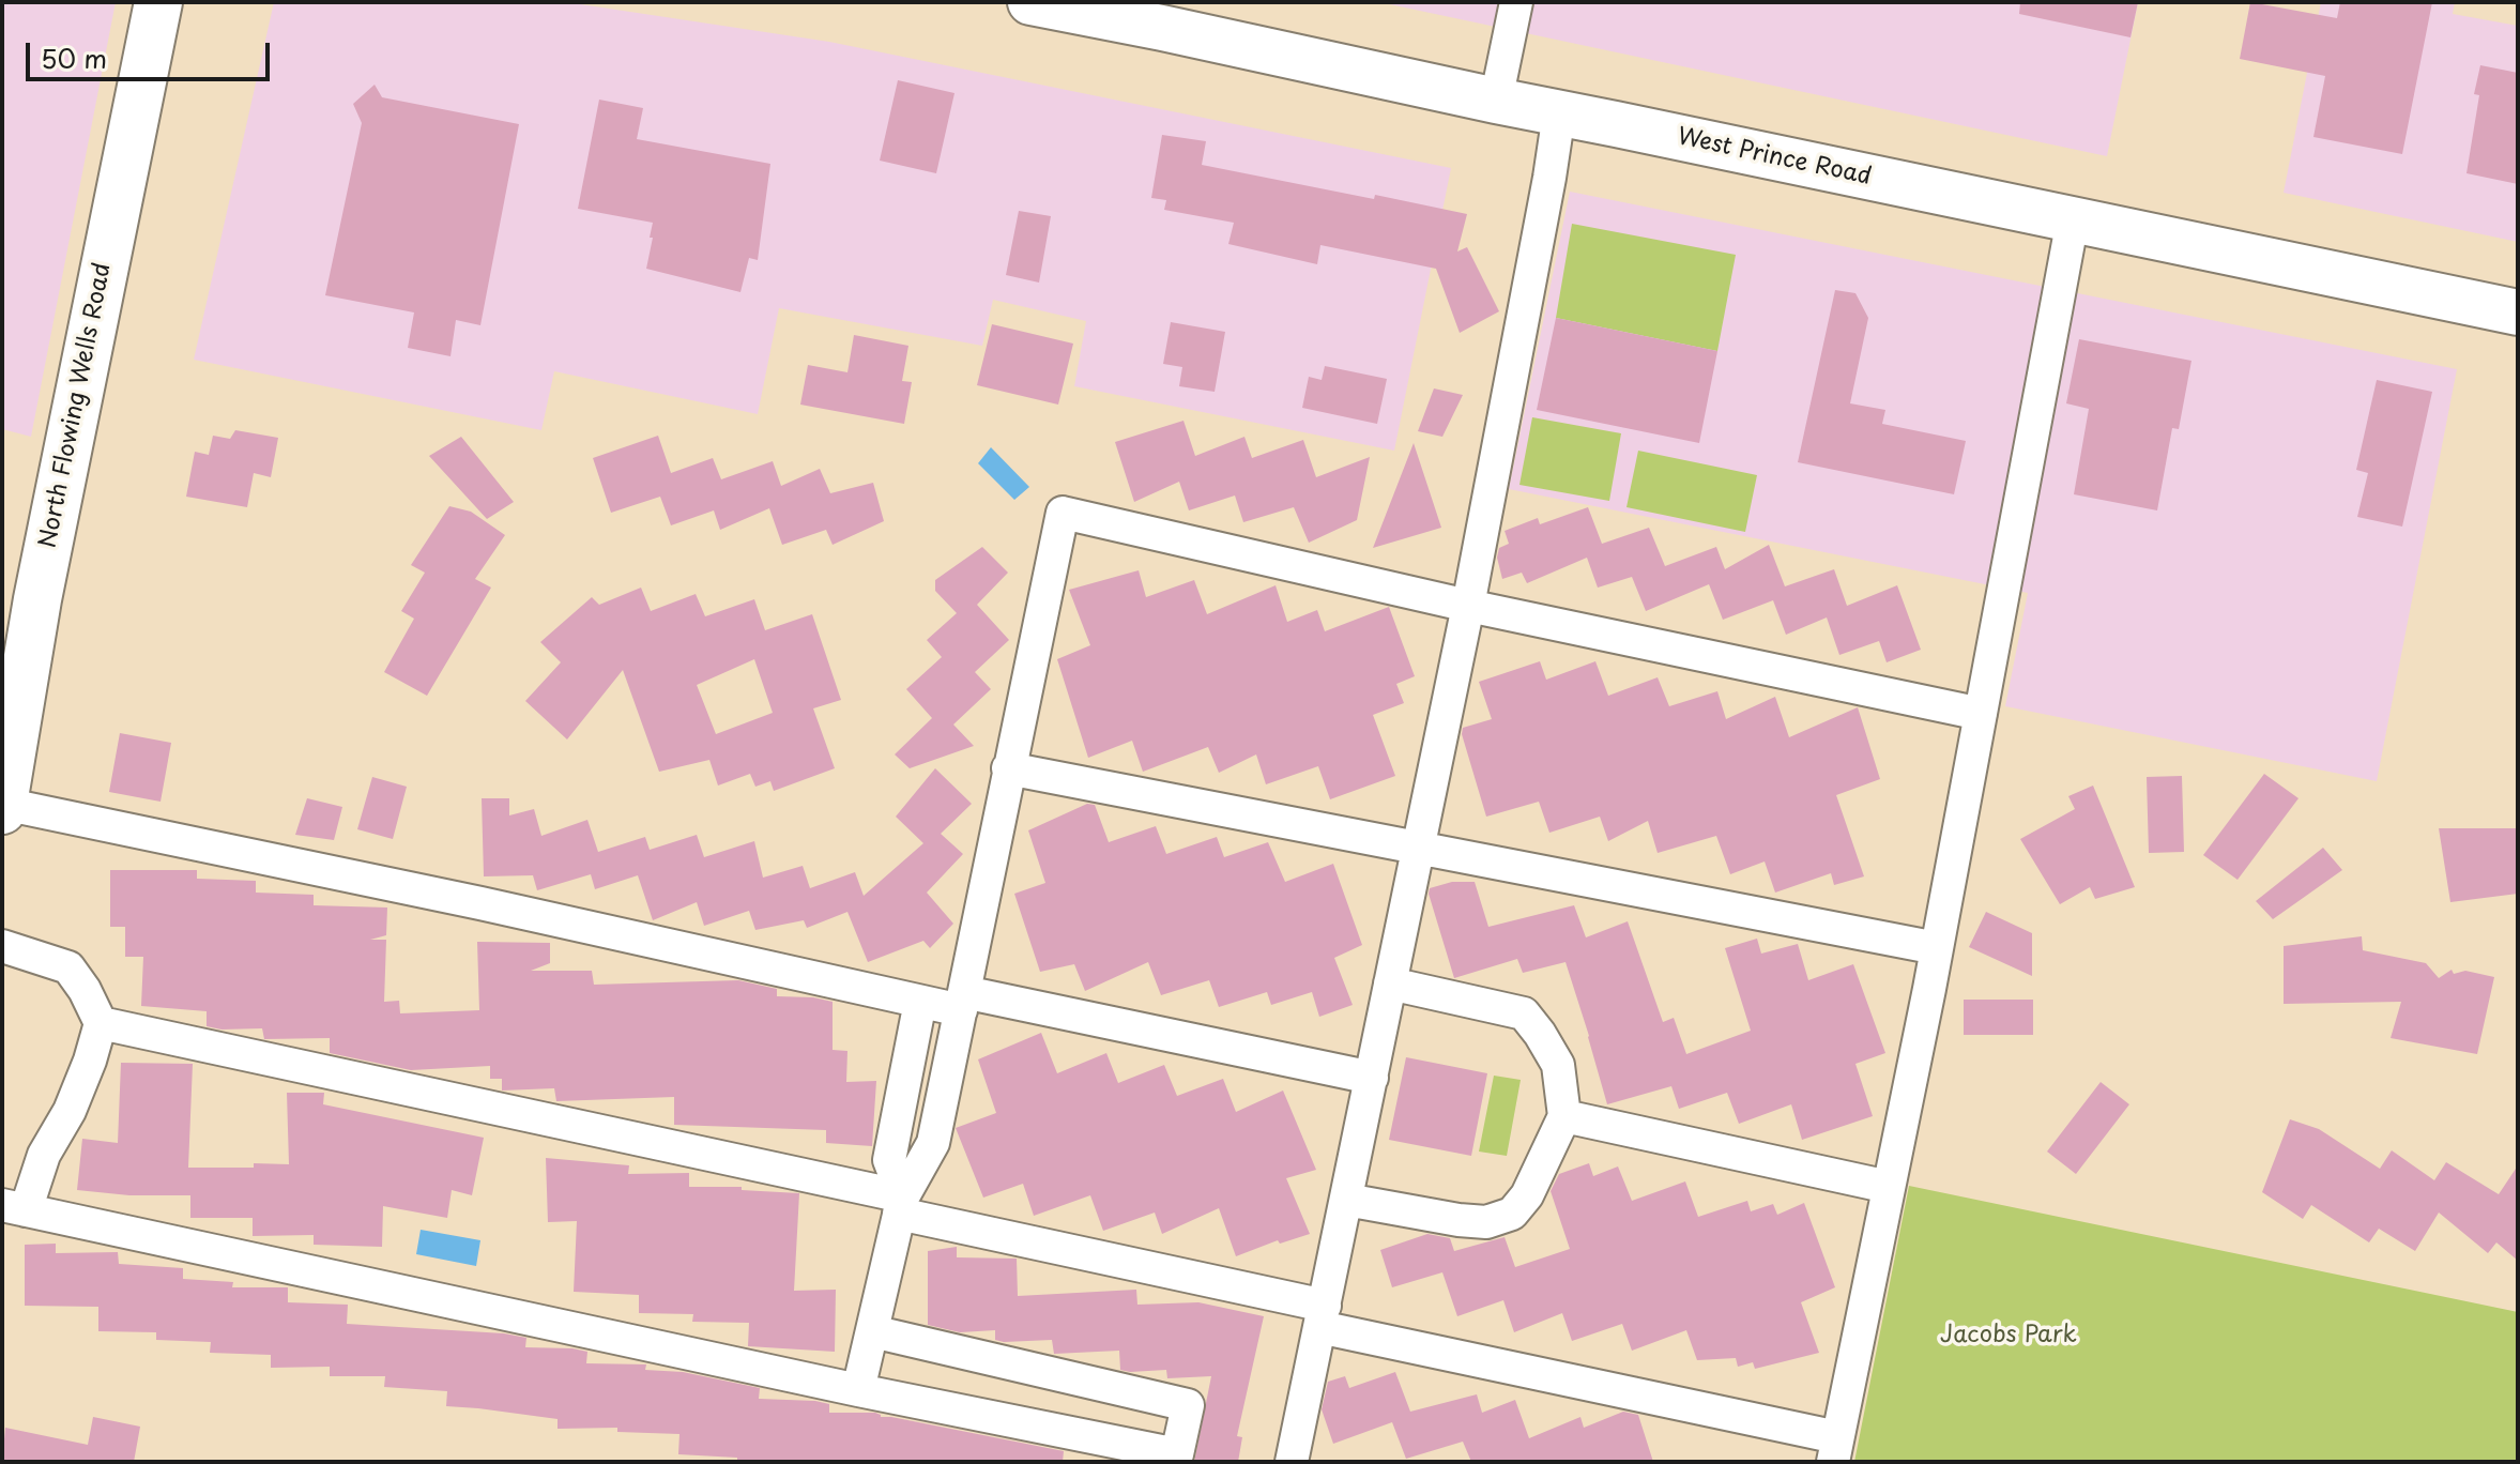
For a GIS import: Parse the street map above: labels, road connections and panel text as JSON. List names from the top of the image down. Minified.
{"streets":{"main road":["West Prince Road","North Flowing Wells Road"]},"parks":["Jacobs Park"],"scale_bar":"50 m"}
